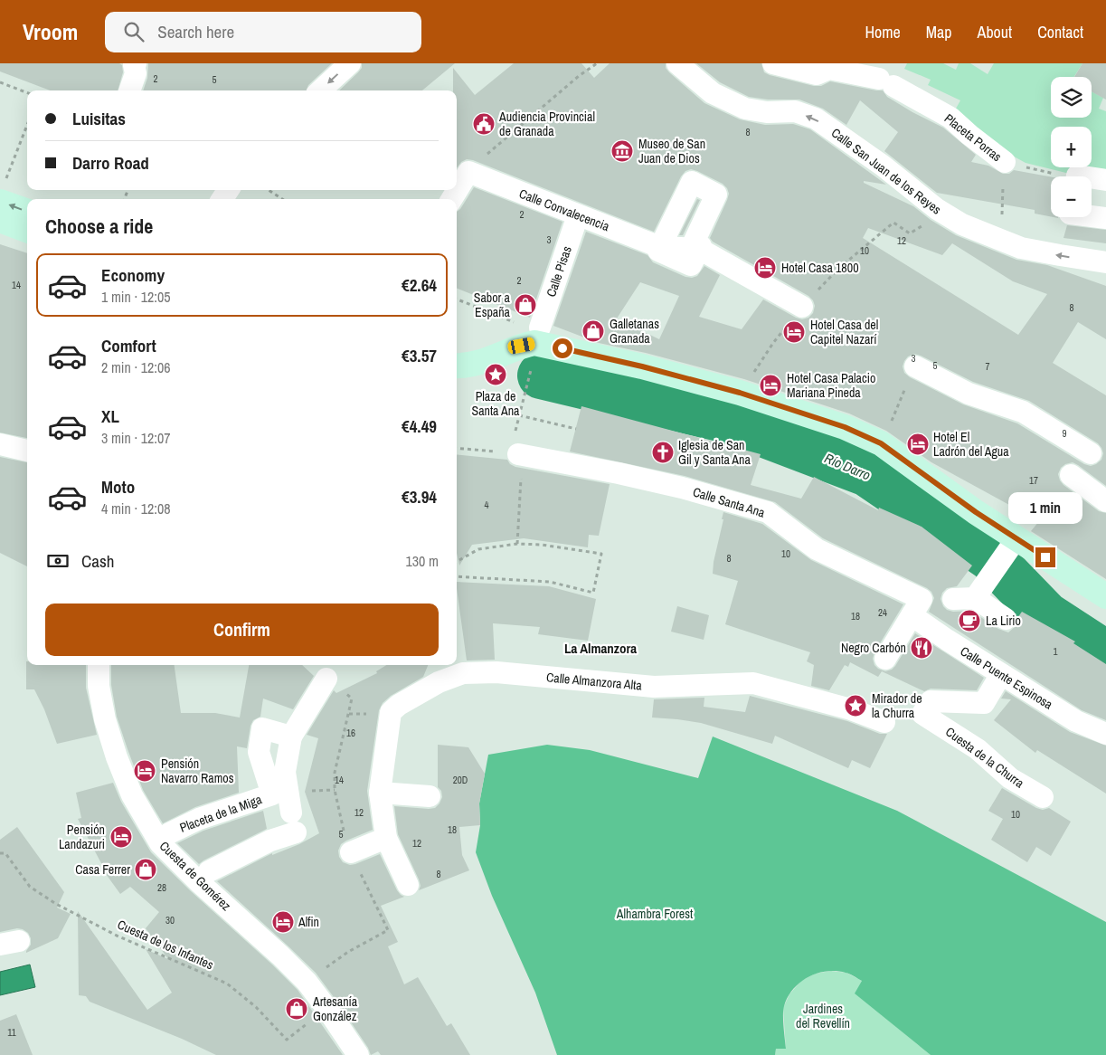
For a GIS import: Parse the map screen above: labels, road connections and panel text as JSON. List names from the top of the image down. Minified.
{"streets":{"street":["Placeta Porras","Calle San Juan de los Reyes","Calle Convalecencia","Calle Pisas","Calle Santa Ana","Calle Puente Espinosa","Calle Almanzora Alta","Cuesta de la Churra","Placeta de la Miga","Cuesta de Gomérez"],"path":["Cuesta de los Infantes"]},"crossings":[["Calle Convalecencia","Calle Pisas"],["Calle Santa Ana","Calle Puente Espinosa"],["Calle Puente Espinosa","Cuesta de la Churra"]],"districts":["La Almanzora"],"water":["Río Darro"],"parks":["Alhambra Forest","Jardines del Revellín"],"places":{"public building":["Audiencia Provincial de Granada"],"museum":["Museo de San Juan de Dios"],"hotel":["Hotel Casa 1800","Hotel Casa del Capitel Nazarí","Hotel Casa Palacio Mariana Pineda","Hotel El Ladrón del Agua","Pensión Navarro Ramos","Pensión Landazuri","Alfin"],"shop":["Sabor a España","Galletanas Granada","Casa Ferrer","Artesanía González"],"place":["Plaza de Santa Ana","Mirador de la Churra"],"church":["Iglesia de San Gil y Santa Ana"],"cafe":["La Lirio"],"restaurant":["Negro Carbón"]},"house_numbers":["2","5","8","2","3","12","10","2","14","8","3","5","7","9","17","4","10","8","24","18","1","16","14","20D","12","10","18","5","12","8","28","30","11"],"page":{"header":"Vroom","search":"Search here","nav":["Home","Map","About","Contact"],"map_buttons":["+","−"],"banner":["Luisitas","Darro Road"],"heading":"Choose a ride","list":[{"name":"Economy","note":"1 min · 12:05","value":"€2.64"},{"name":"Comfort","note":"2 min · 12:06","value":"€3.57"},{"name":"XL","note":"3 min · 12:07","value":"€4.49"},{"name":"Moto","note":"4 min · 12:08","value":"€3.94"}],"bubble":"1 min","pay":["Cash","130 m"],"buttons":"Confirm"}}
